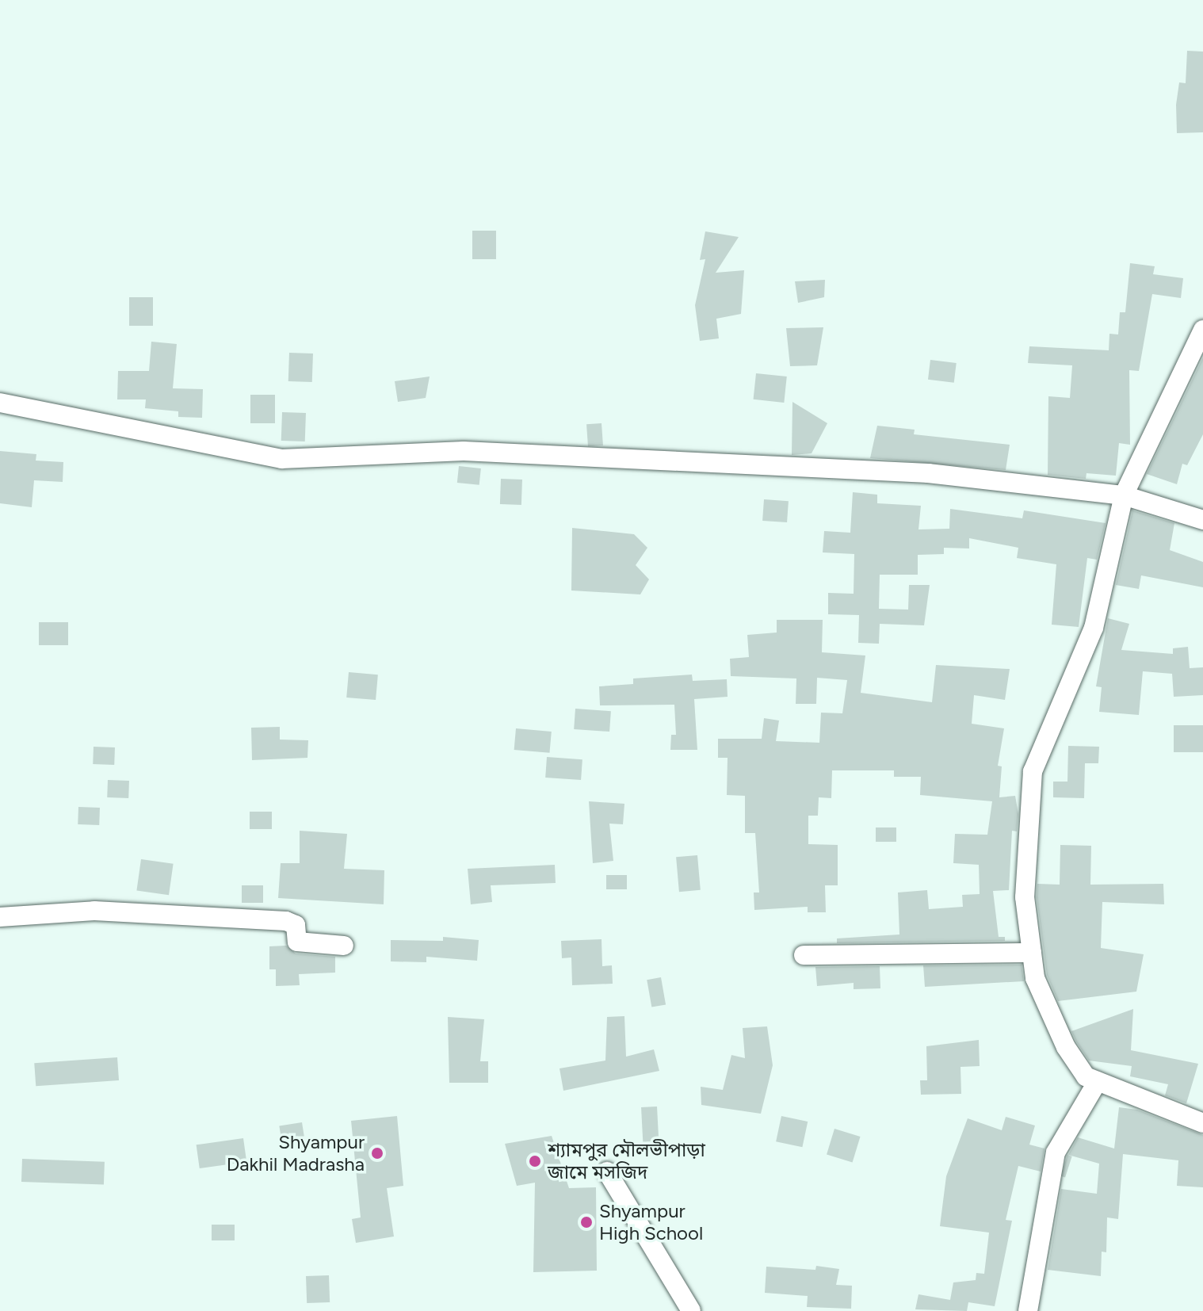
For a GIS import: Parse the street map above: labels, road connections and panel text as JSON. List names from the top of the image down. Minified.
{"places":["Shyampur Dakhil Madrasha","শ্যামপুর মৌলভীপাড়া জামে মসজিদ","Shyampur High School"]}
